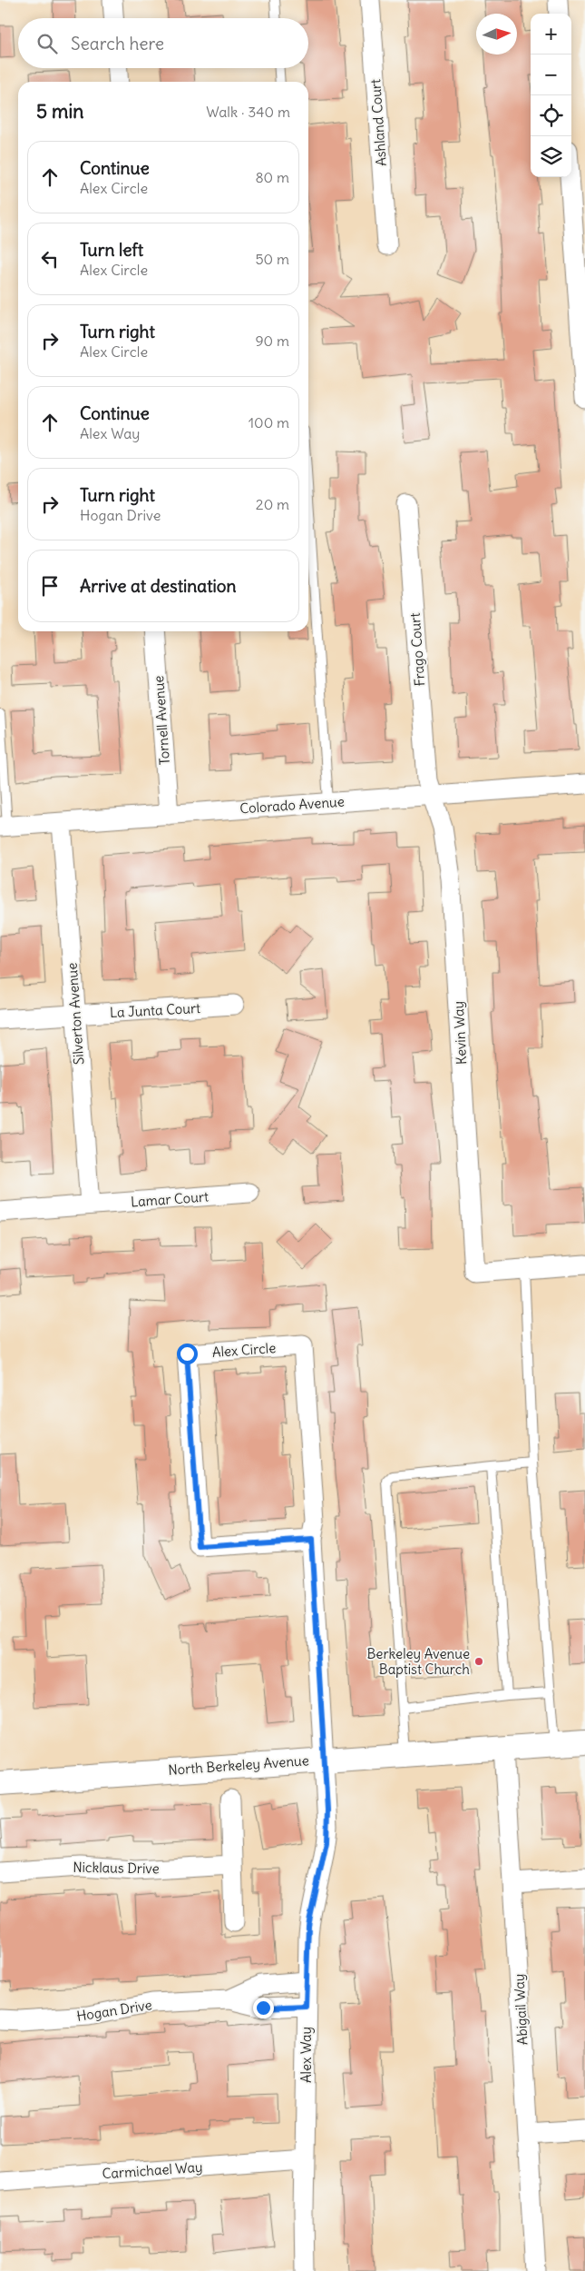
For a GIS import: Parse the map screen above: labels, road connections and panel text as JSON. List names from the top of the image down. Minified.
{"streets":{"street":["Ashland Court","Frago Court","Tornell Avenue","Colorado Avenue","La Junta Court","Silverton Avenue","Kevin Way","Lamar Court","Alex Circle","North Berkeley Avenue","Nicklaus Drive","Abigail Way","Hogan Drive","Alex Way","Carmichael Way"]},"crossings":[["Frago Court","Colorado Avenue"],["Frago Court","Kevin Way"],["Tornell Avenue","Colorado Avenue"],["Colorado Avenue","Silverton Avenue"],["Colorado Avenue","Kevin Way"],["La Junta Court","Silverton Avenue"],["Silverton Avenue","Lamar Court"],["Alex Circle","North Berkeley Avenue"],["Alex Circle","Alex Way"],["North Berkeley Avenue","Abigail Way"],["North Berkeley Avenue","Alex Way"],["Hogan Drive","Alex Way"],["Alex Way","Carmichael Way"]],"places":["Berkeley Avenue Baptist Church"],"north":"right","page":{"map_buttons":["+","−"],"search":"Search here","heading":["5 min","Walk · 340 m"],"list":[["Continue","Alex Circle","80 m"],["Turn left","Alex Circle","50 m"],["Turn right","Alex Circle","90 m"],["Continue","Alex Way","100 m"],["Turn right","Hogan Drive","20 m"],"Arrive at destination"]}}
